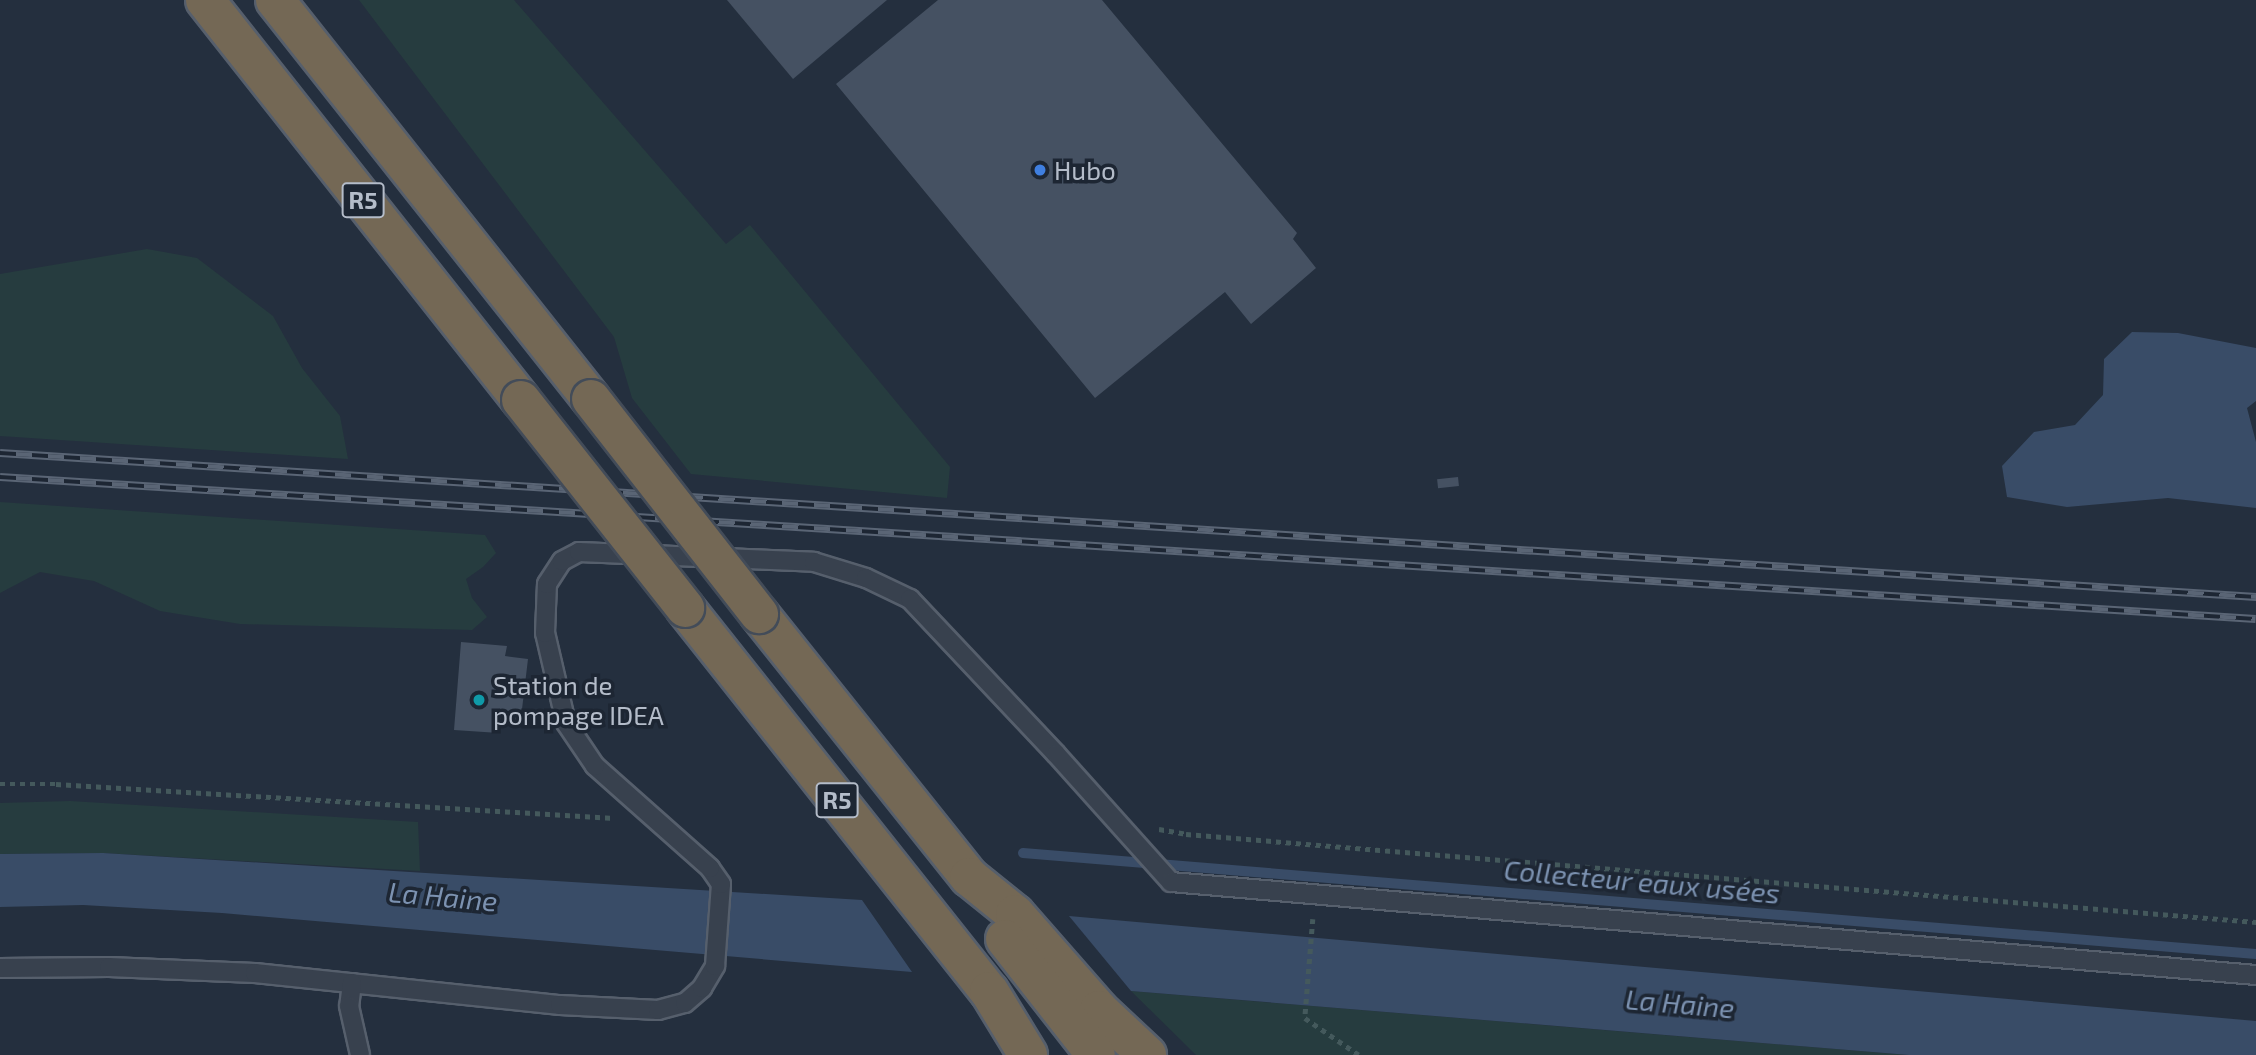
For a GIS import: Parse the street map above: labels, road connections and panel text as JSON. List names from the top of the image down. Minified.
{"streets":{"highway":["R5"]},"water":["Collecteur eaux usées","La Haine"],"places":["Hubo","Station de pompage IDEA"]}
